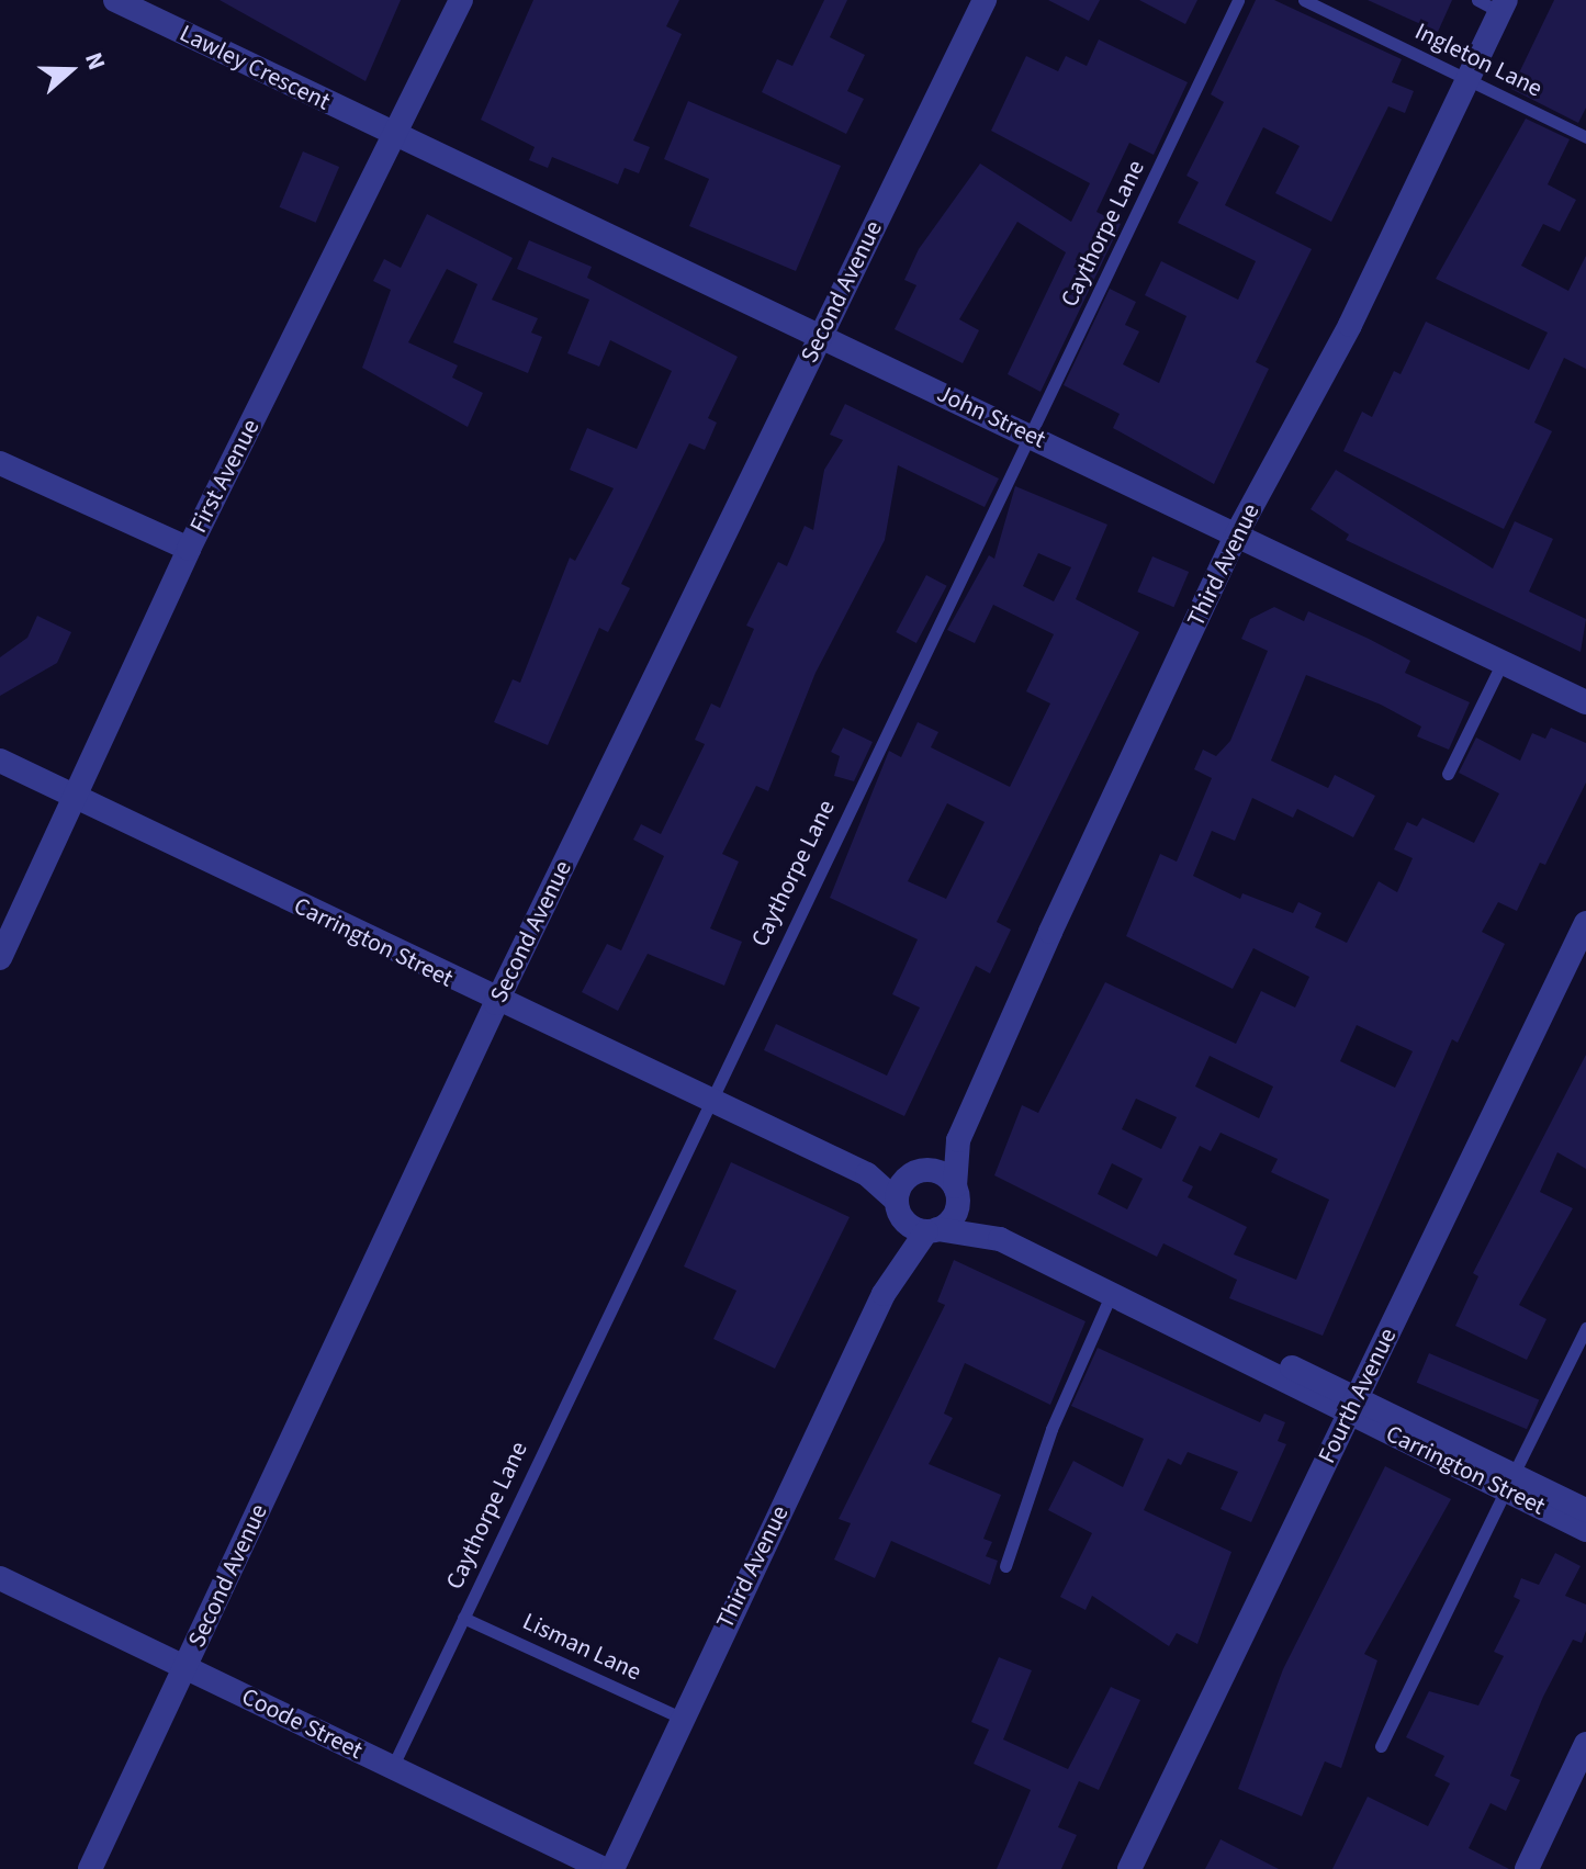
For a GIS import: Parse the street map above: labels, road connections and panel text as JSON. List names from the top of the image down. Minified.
{"streets":{"street":["Lawley Crescent","Second Avenue","John Street","First Avenue","Third Avenue","Carrington Street","Fourth Avenue","Coode Street"],"lane":["Ingleton Lane","Caythorpe Lane","Lisman Lane"]},"crossings":[["Ingleton Lane","Third Avenue"],["Lawley Crescent","John Street"],["Lawley Crescent","First Avenue"],["Caythorpe Lane","John Street"],["Caythorpe Lane","Carrington Street"],["Caythorpe Lane","Lisman Lane"],["Caythorpe Lane","Coode Street"],["Second Avenue","John Street"],["Second Avenue","Carrington Street"],["Second Avenue","Coode Street"],["John Street","First Avenue"],["John Street","Third Avenue"],["First Avenue","Carrington Street"],["Third Avenue","Carrington Street"],["Third Avenue","Lisman Lane"],["Carrington Street","Fourth Avenue"]],"north":"right"}
